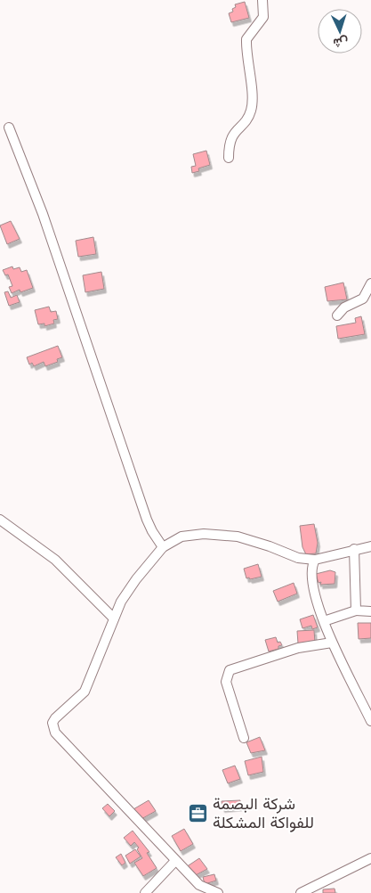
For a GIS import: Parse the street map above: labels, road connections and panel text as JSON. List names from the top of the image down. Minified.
{"places":{"office":["شركة البصمة للفواكة المشكلة"]},"north":"bottom"}
